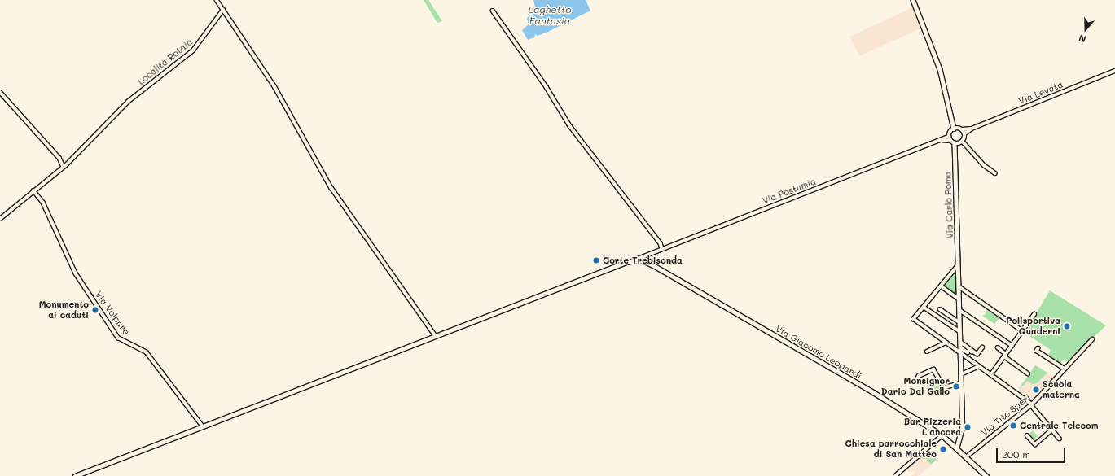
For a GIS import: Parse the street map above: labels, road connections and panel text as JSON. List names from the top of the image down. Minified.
{"streets":{"main road":["Via Carlo Poma","Via Giacomo Leopardi"],"street":["Località Rotaia","Via Levata","Via Postumia","Via Volpare","Via Tito Speri"]},"crossings":[["Via Levata","Via Postumia"],["Via Levata","Via Carlo Poma"],["Via Postumia","Via Carlo Poma"],["Via Postumia","Via Giacomo Leopardi"],["Via Carlo Poma","Via Giacomo Leopardi"],["Via Giacomo Leopardi","Via Tito Speri"]],"water":["Laghetto Fantasia"],"places":["Corte Trebisonda","Monumento ai caduti","Polisportiva Quaderni","Monsignor Dario Dal Gallo","Scuola materna","Centrale Telecom","Bar Pizzeria L'ancora","Chiesa parrocchiale di San Matteo"],"scale_bar":"200 m","north":"bottom"}
